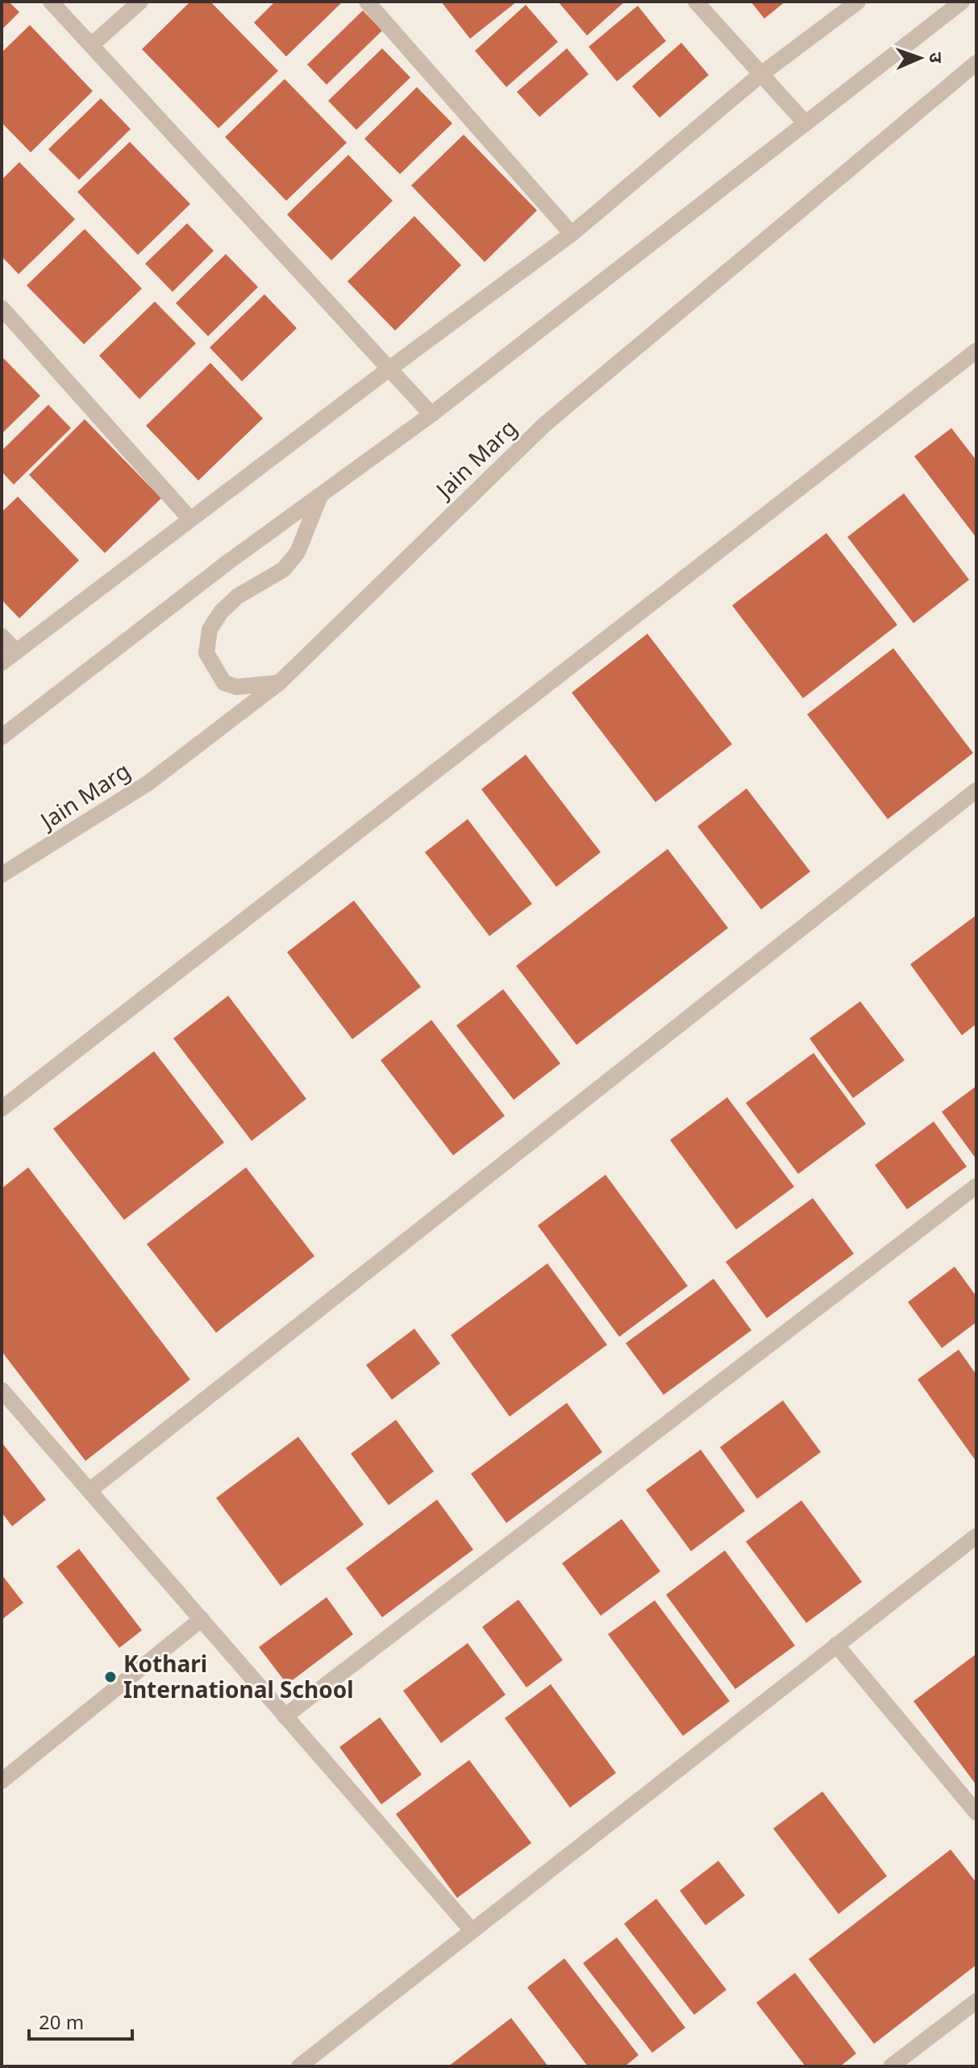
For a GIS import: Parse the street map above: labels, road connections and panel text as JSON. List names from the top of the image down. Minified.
{"streets":{"street":["Jain Marg"]},"places":["Kothari International School"],"scale_bar":"20 m","north":"right"}
